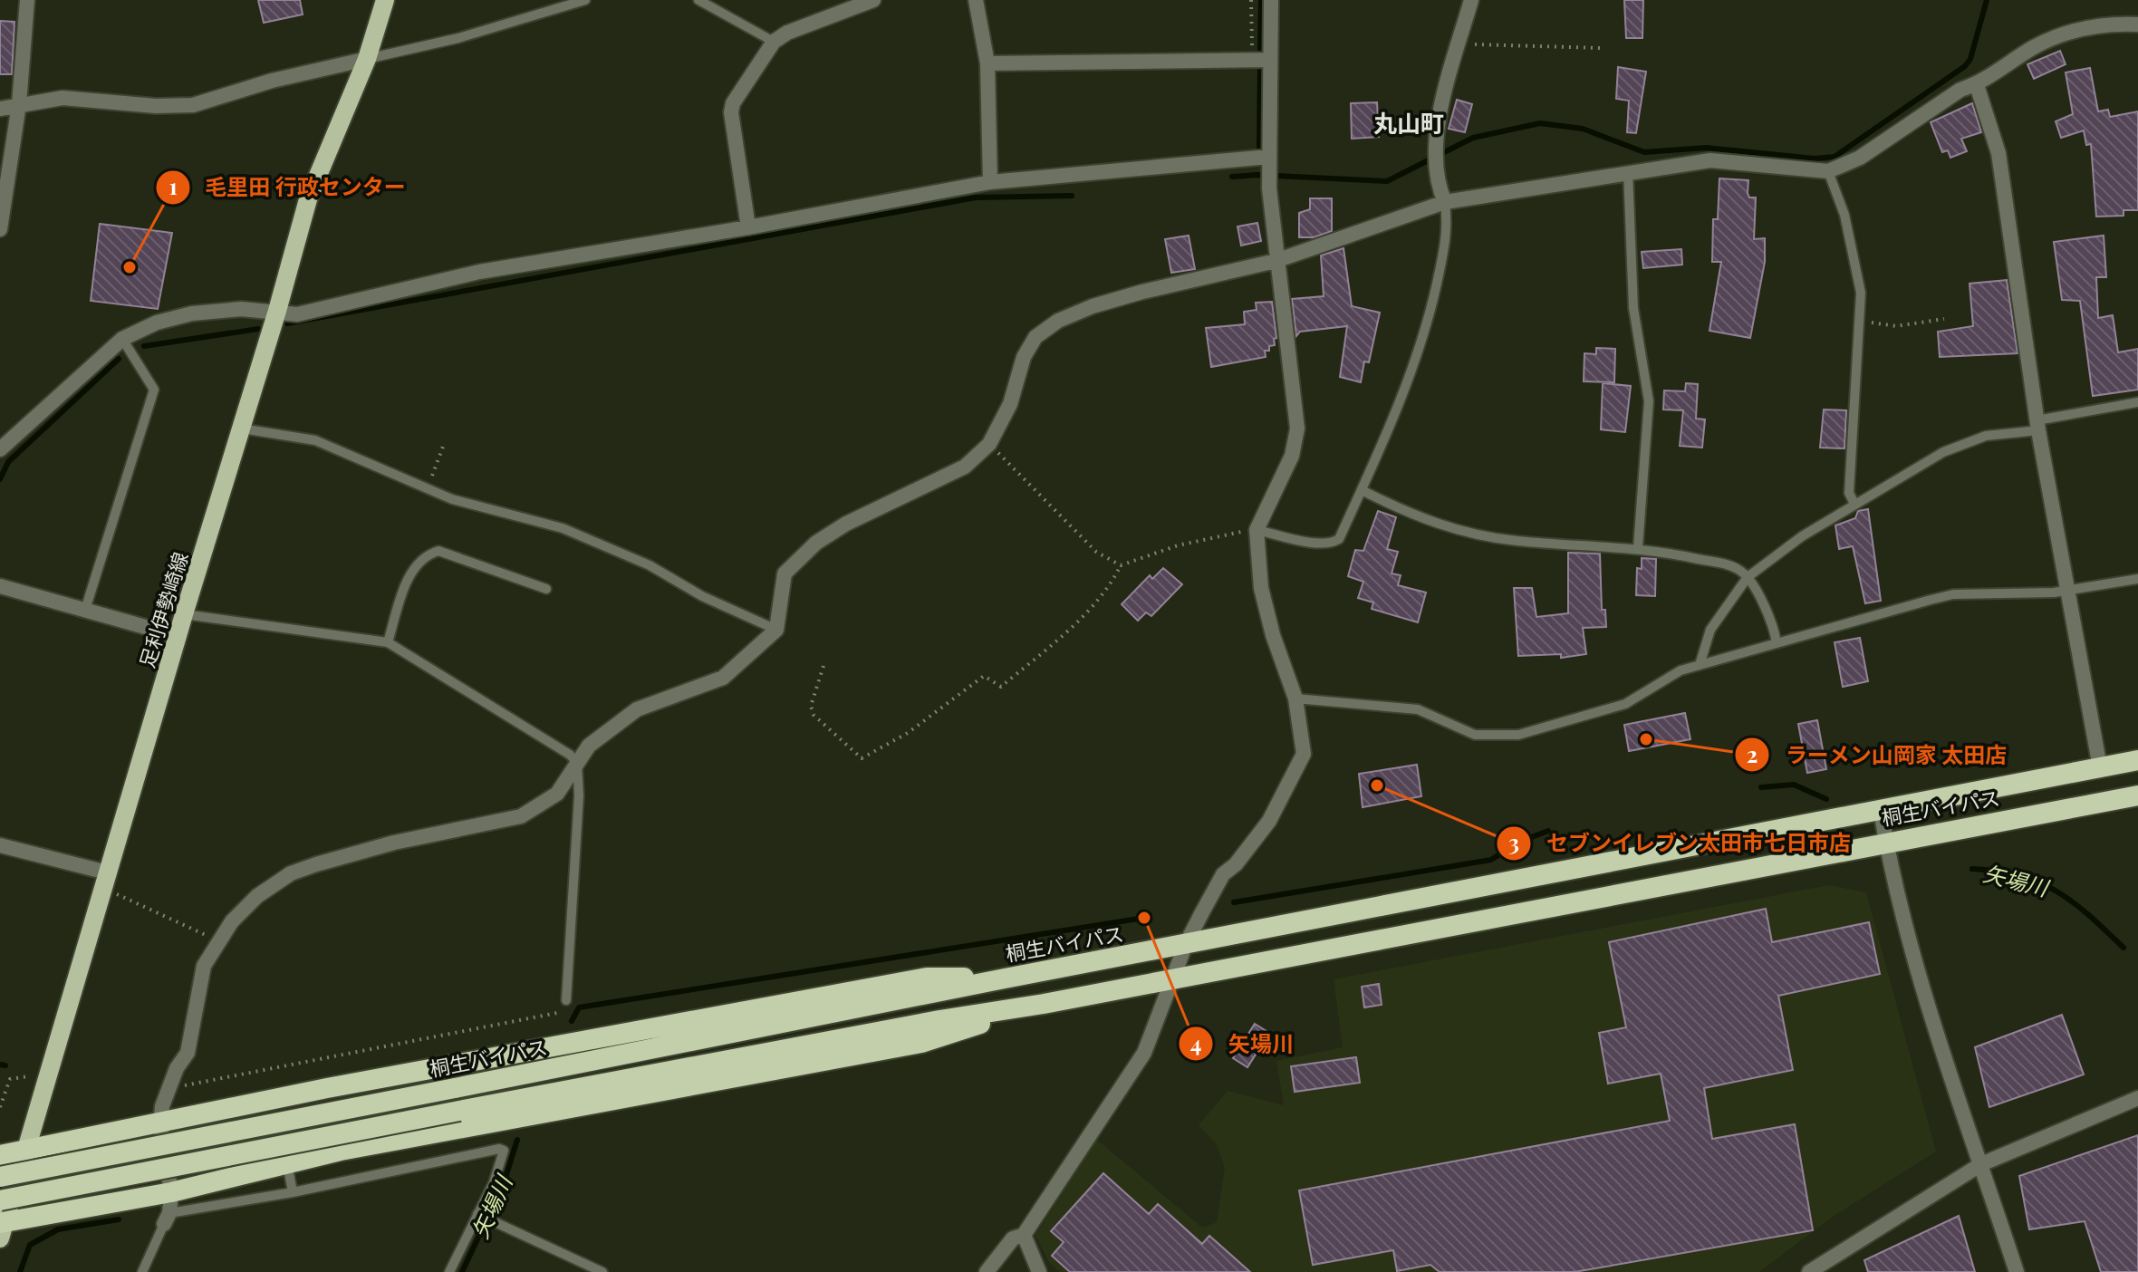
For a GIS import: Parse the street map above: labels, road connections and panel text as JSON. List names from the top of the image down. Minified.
{"streets":{"highway":["桐生バイパス"],"main road":["足利伊勢崎線"]},"districts":["丸山町"],"water":["矢場川"],"places":["毛里田 行政センター","ラーメン山岡家 太田店","セブンイレブン太田市七日市店","矢場川"]}
